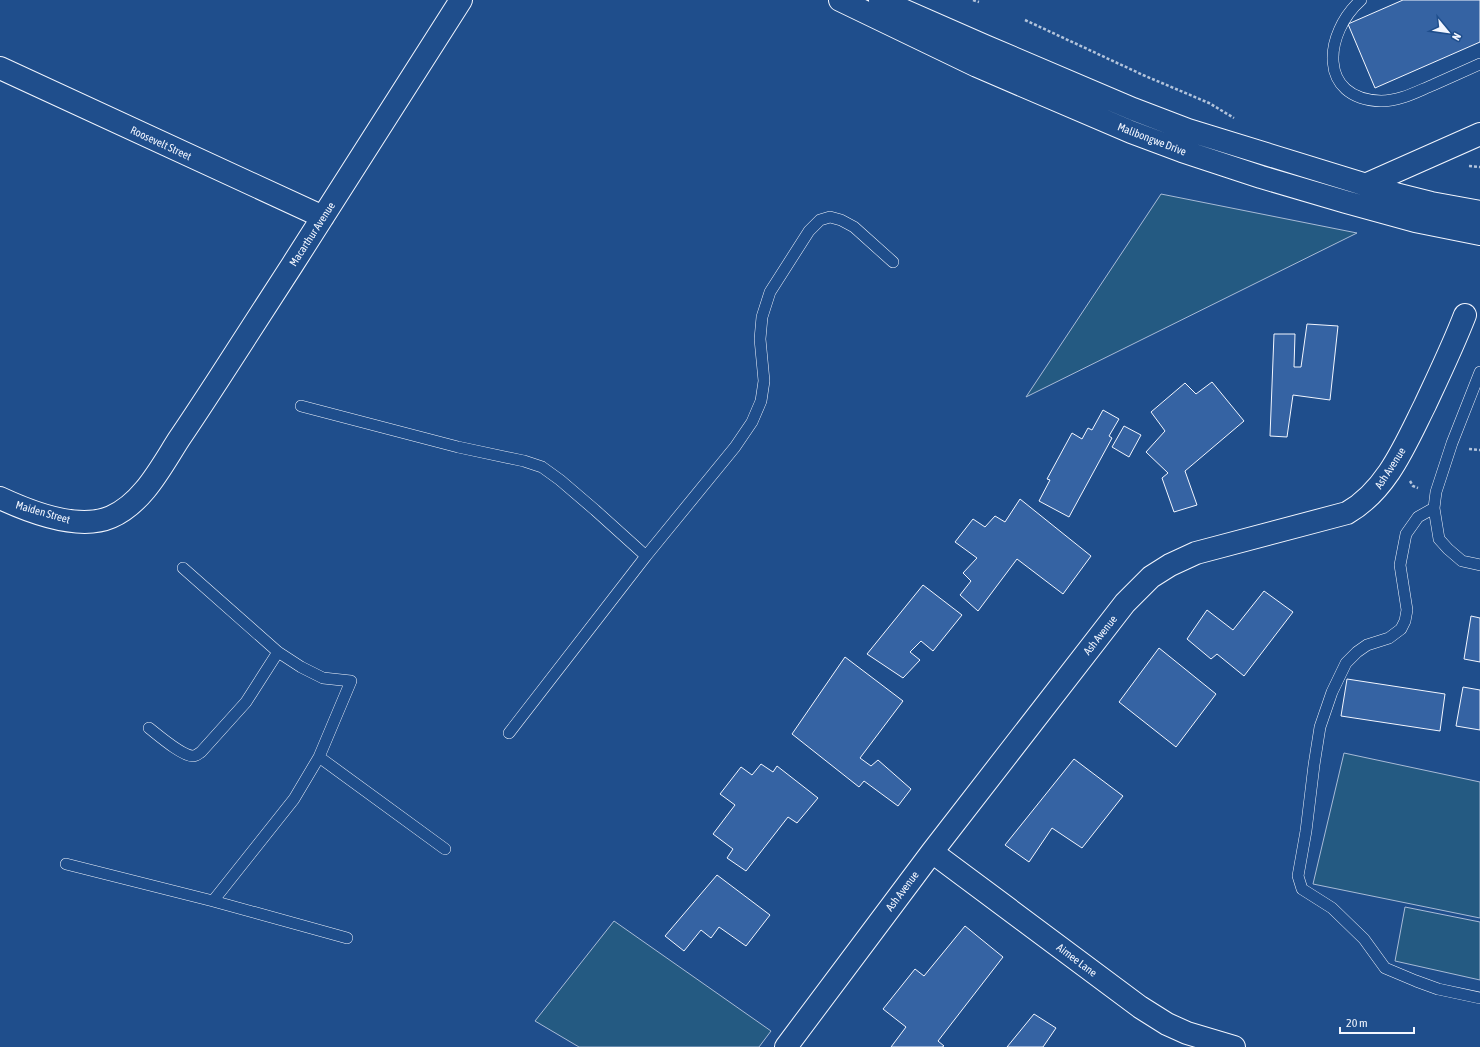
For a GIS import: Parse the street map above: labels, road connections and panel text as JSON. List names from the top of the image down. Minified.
{"streets":{"street":["Malibongwe Drive","Roosevelt Street","Macarthur Avenue","Ash Avenue","Maiden Street","Aimee Lane"]},"crossings":[["Roosevelt Street","Macarthur Avenue"],["Macarthur Avenue","Maiden Street"],["Ash Avenue","Aimee Lane"]],"scale_bar":"20 m","north":"bottom right"}
